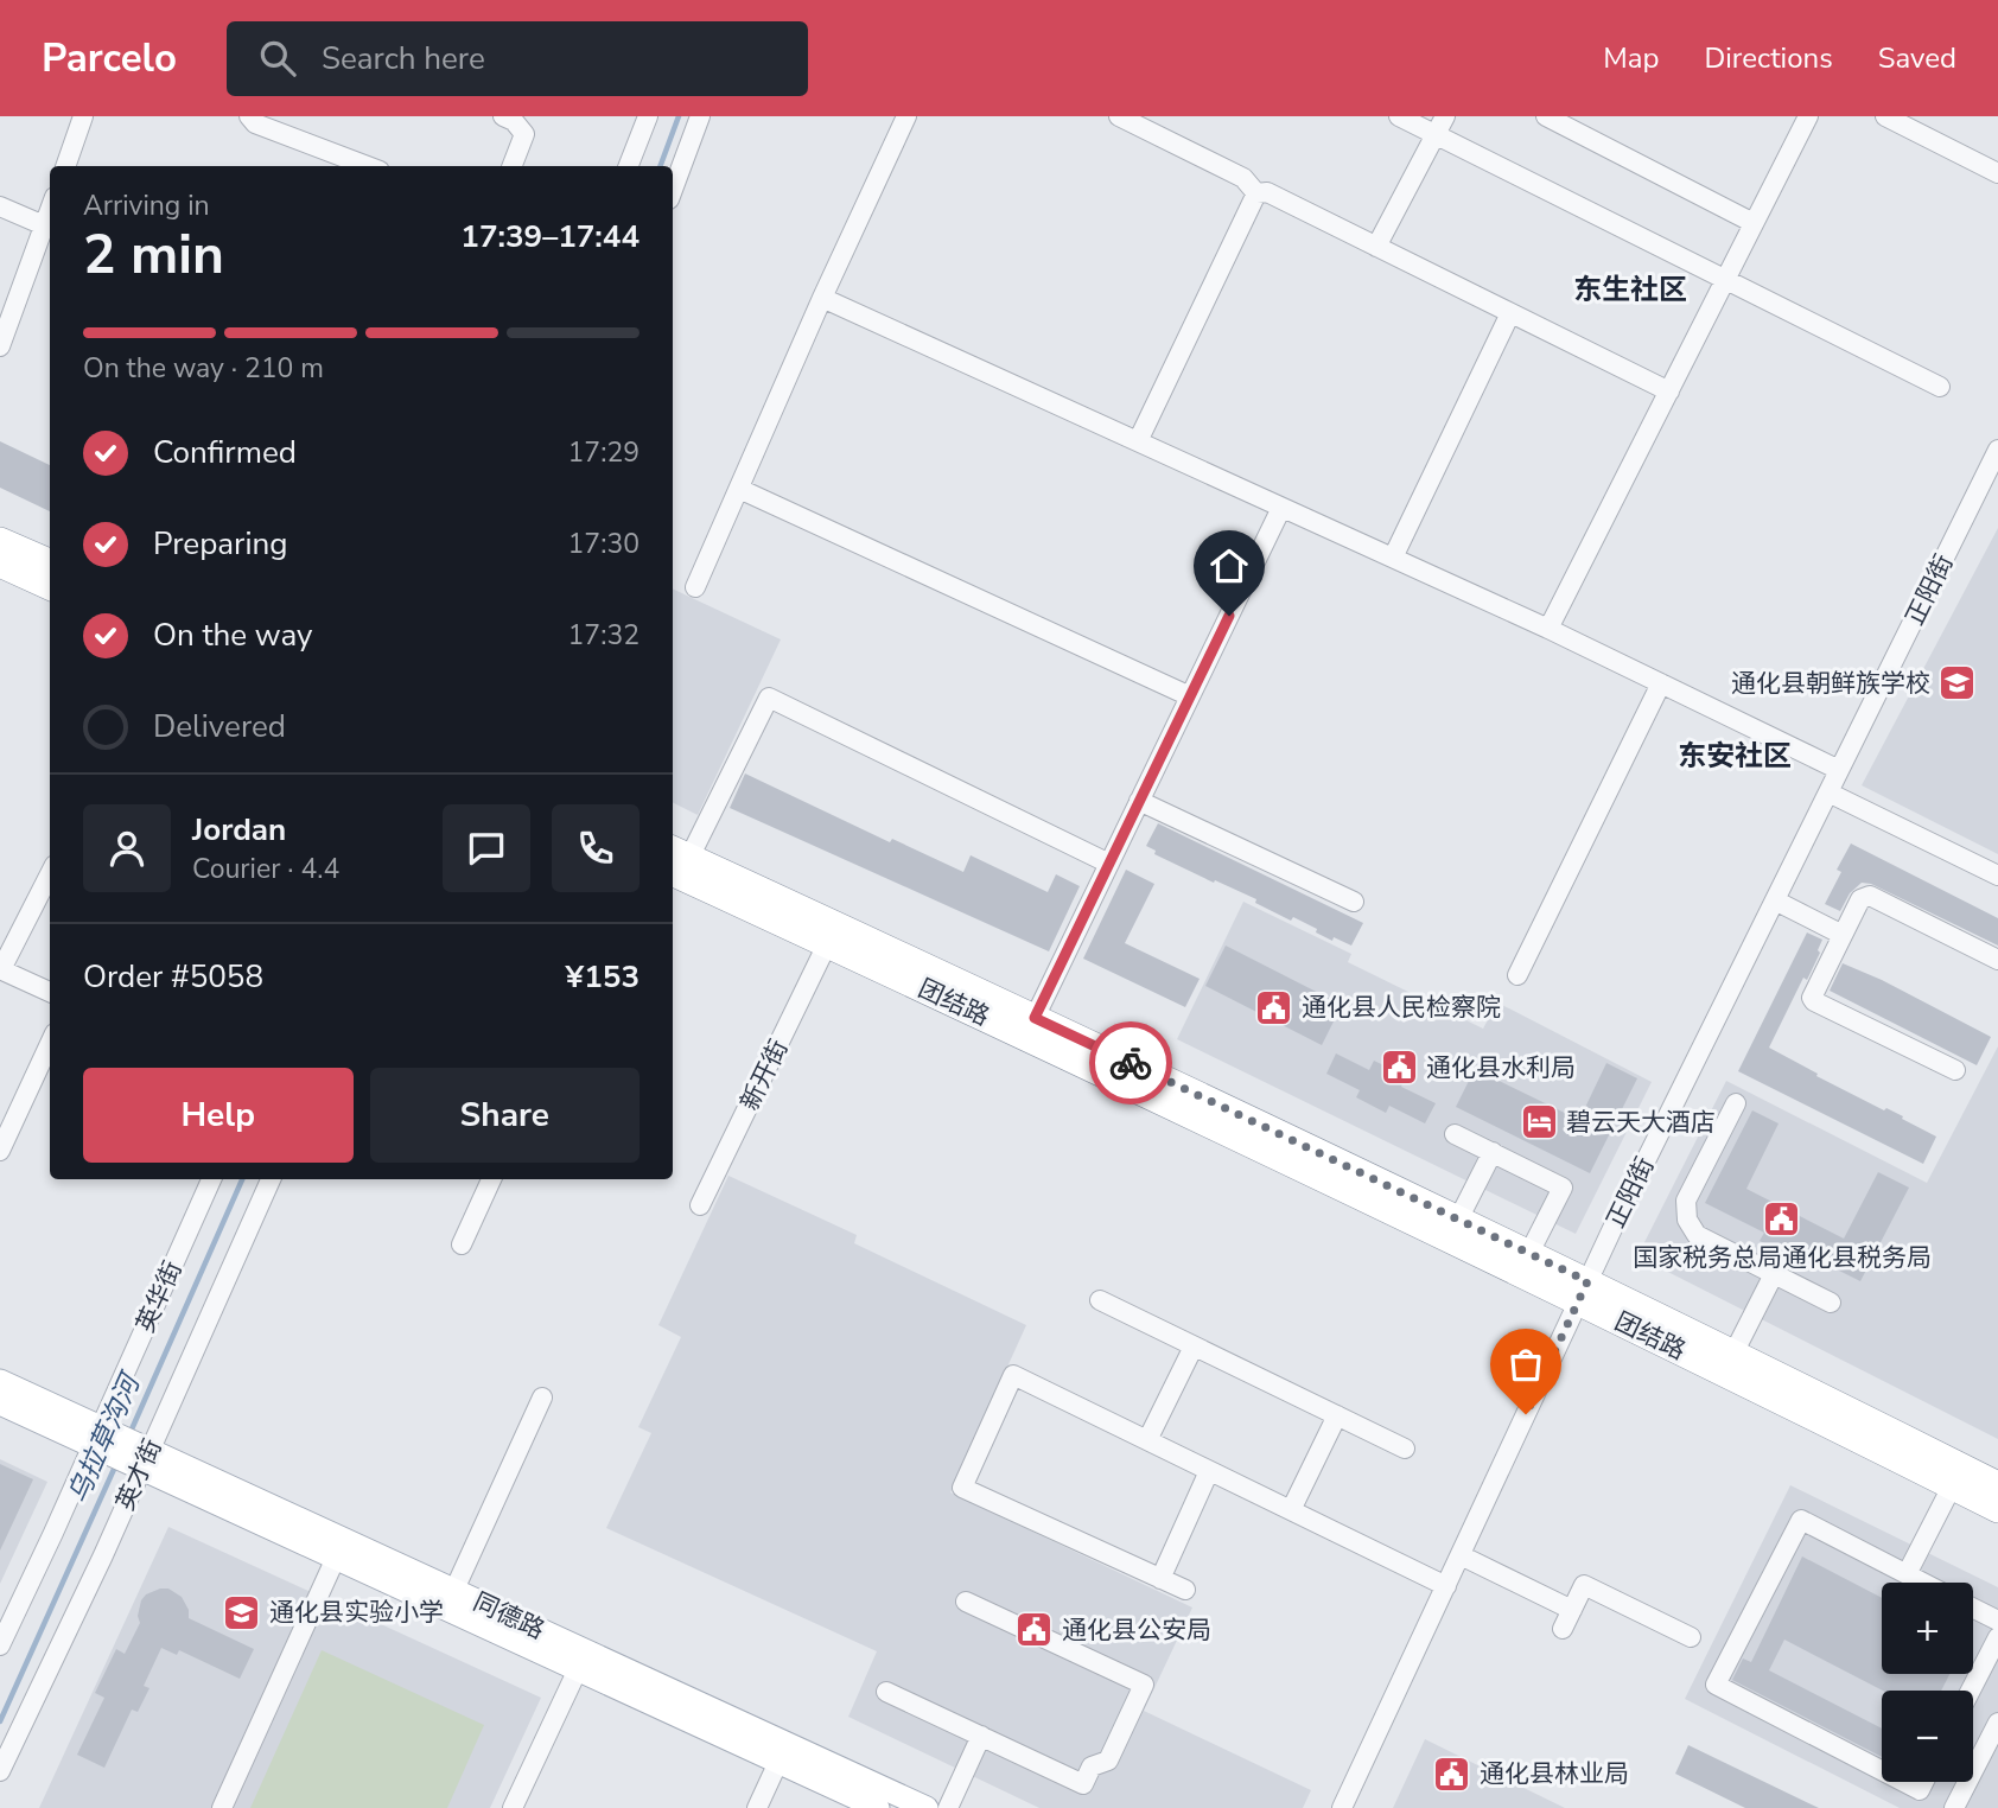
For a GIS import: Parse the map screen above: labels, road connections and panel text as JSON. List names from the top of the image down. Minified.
{"streets":{"highway":["团结路"],"main road":["同德路"],"street":["正阳街","新开街","英华街","英才街"]},"crossings":[["正阳街","团结路"],["团结路","新开街"],["英华街","同德路"],["英才街","同德路"]],"districts":["东生社区","东安社区"],"water":["乌拉草沟河"],"places":{"school or university":["通化县朝鲜族学校","通化县实验小学"],"public building":["通化县人民检察院","通化县水利局","国家税务总局通化县税务局","通化县公安局","通化县林业局"],"hotel":["碧云天大酒店"]},"page":{"header":"Parcelo","search":"Search here","nav":["Map","Directions","Saved"],"heading":["2 min","Arriving in","17:39–17:44"],"panel":["Jordan","Courier · 4.4","Order #5058","¥153"],"bar":"On the way · 210 m","list":[["Confirmed","17:29"],["Preparing","17:30"],["On the way","17:32"],"Delivered"],"buttons":["Help","Share"],"map_buttons":["+","−"]}}
